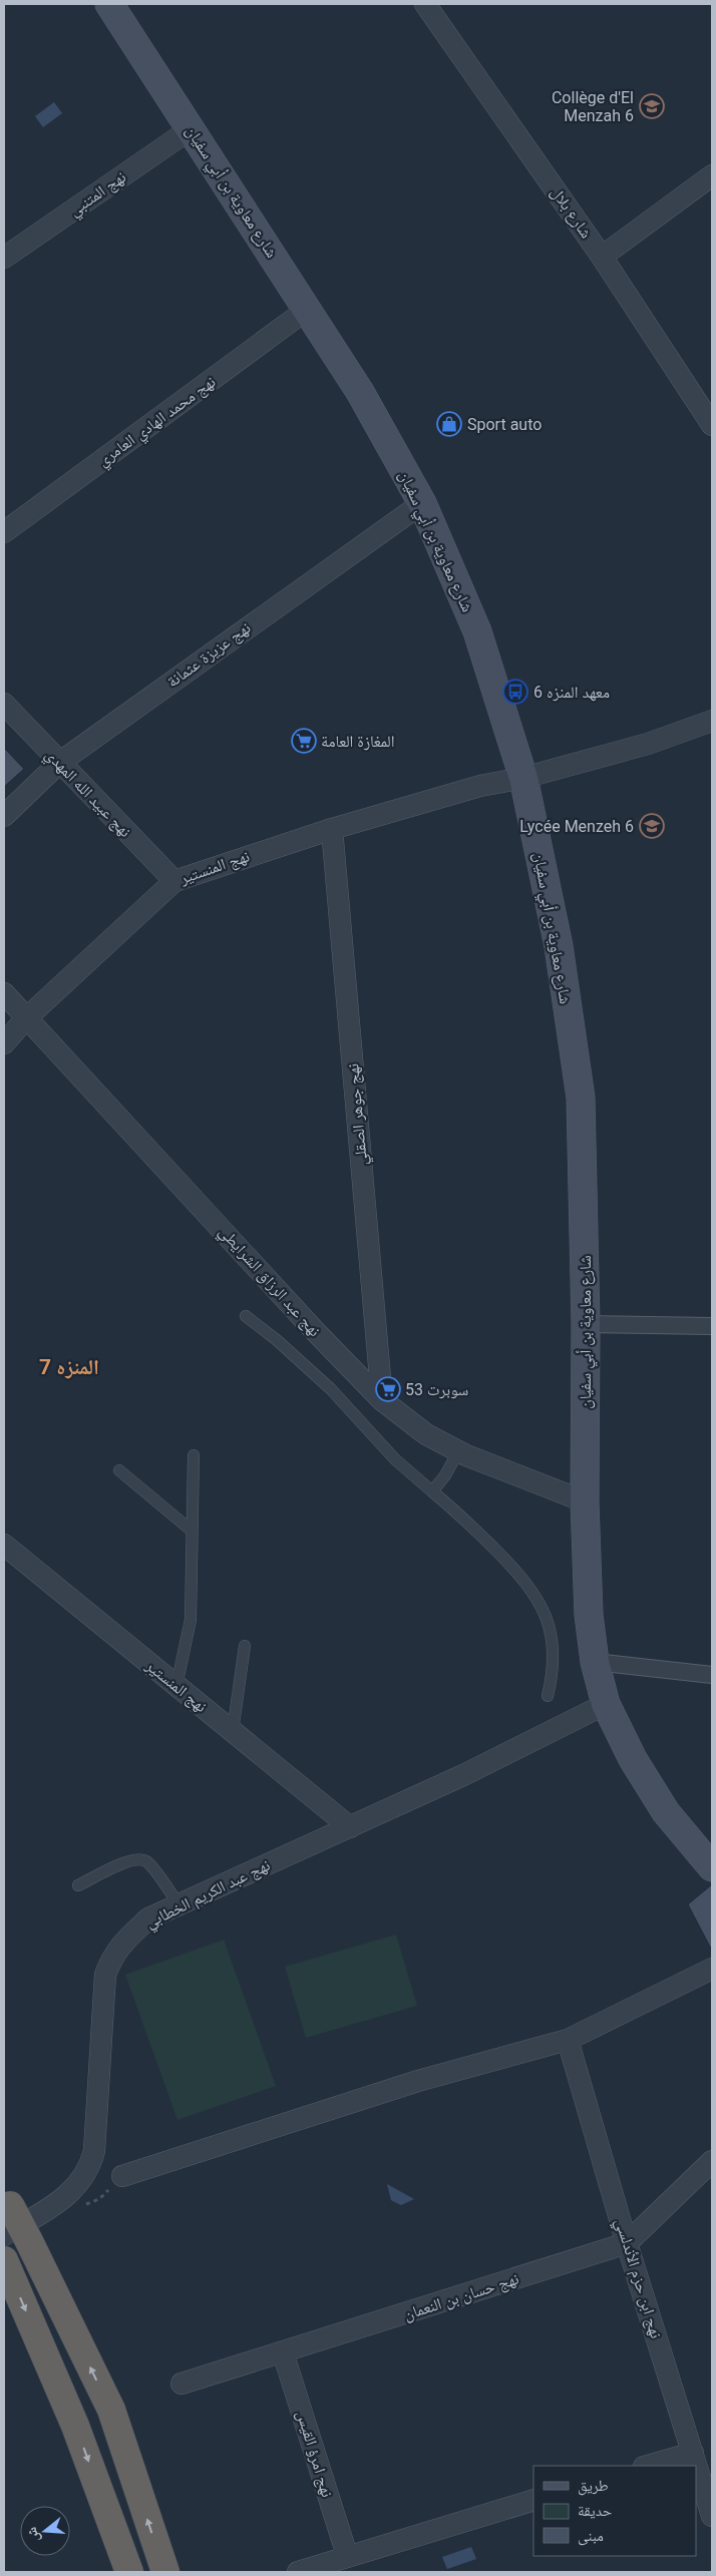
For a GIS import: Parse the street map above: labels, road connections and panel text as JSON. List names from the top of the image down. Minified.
{"streets":{"main road":["شارع معاوية بن أبي سفيان"],"street":["نهج المتنبي","شارع بلال","نهج محمد الهادي العامري","نهج عزيزة عثمانة","نهج عبيد الله المهدي","نهج المنستير","نهج جوهر الصقلي","نهج عبد الرزاق الشرايطي","نهج عبد الكريم الخطابي","نهج ابن حزم الأندلسي","نهج حسان بن النعمان","نهج امرؤ القيس"]},"crossings":[["شارع معاوية بن أبي سفيان","نهج المتنبي"],["شارع معاوية بن أبي سفيان","نهج محمد الهادي العامري"],["شارع معاوية بن أبي سفيان","نهج عزيزة عثمانة"],["شارع معاوية بن أبي سفيان","نهج المنستير"],["شارع معاوية بن أبي سفيان","نهج عبد الرزاق الشرايطي"],["شارع معاوية بن أبي سفيان","نهج عبد الكريم الخطابي"],["نهج عزيزة عثمانة","نهج عبيد الله المهدي"],["نهج عبيد الله المهدي","نهج المنستير"],["نهج المنستير","نهج جوهر الصقلي"],["نهج المنستير","نهج عبد الرزاق الشرايطي"],["نهج المنستير","نهج عبد الكريم الخطابي"],["نهج جوهر الصقلي","نهج عبد الرزاق الشرايطي"],["نهج ابن حزم الأندلسي","نهج حسان بن النعمان"],["نهج حسان بن النعمان","نهج امرؤ القيس"]],"districts":["المنزه 7"],"places":{"school or university":["Collège d'El Menzah 6","Lycée Menzeh 6"],"shop":["Sport auto"],"bus stop":["معهد المنزه 6"],"supermarket":["المغازة العامة","سوبرت 53"]},"legend":["طريق","حديقة","مبنى"],"north":"left"}
